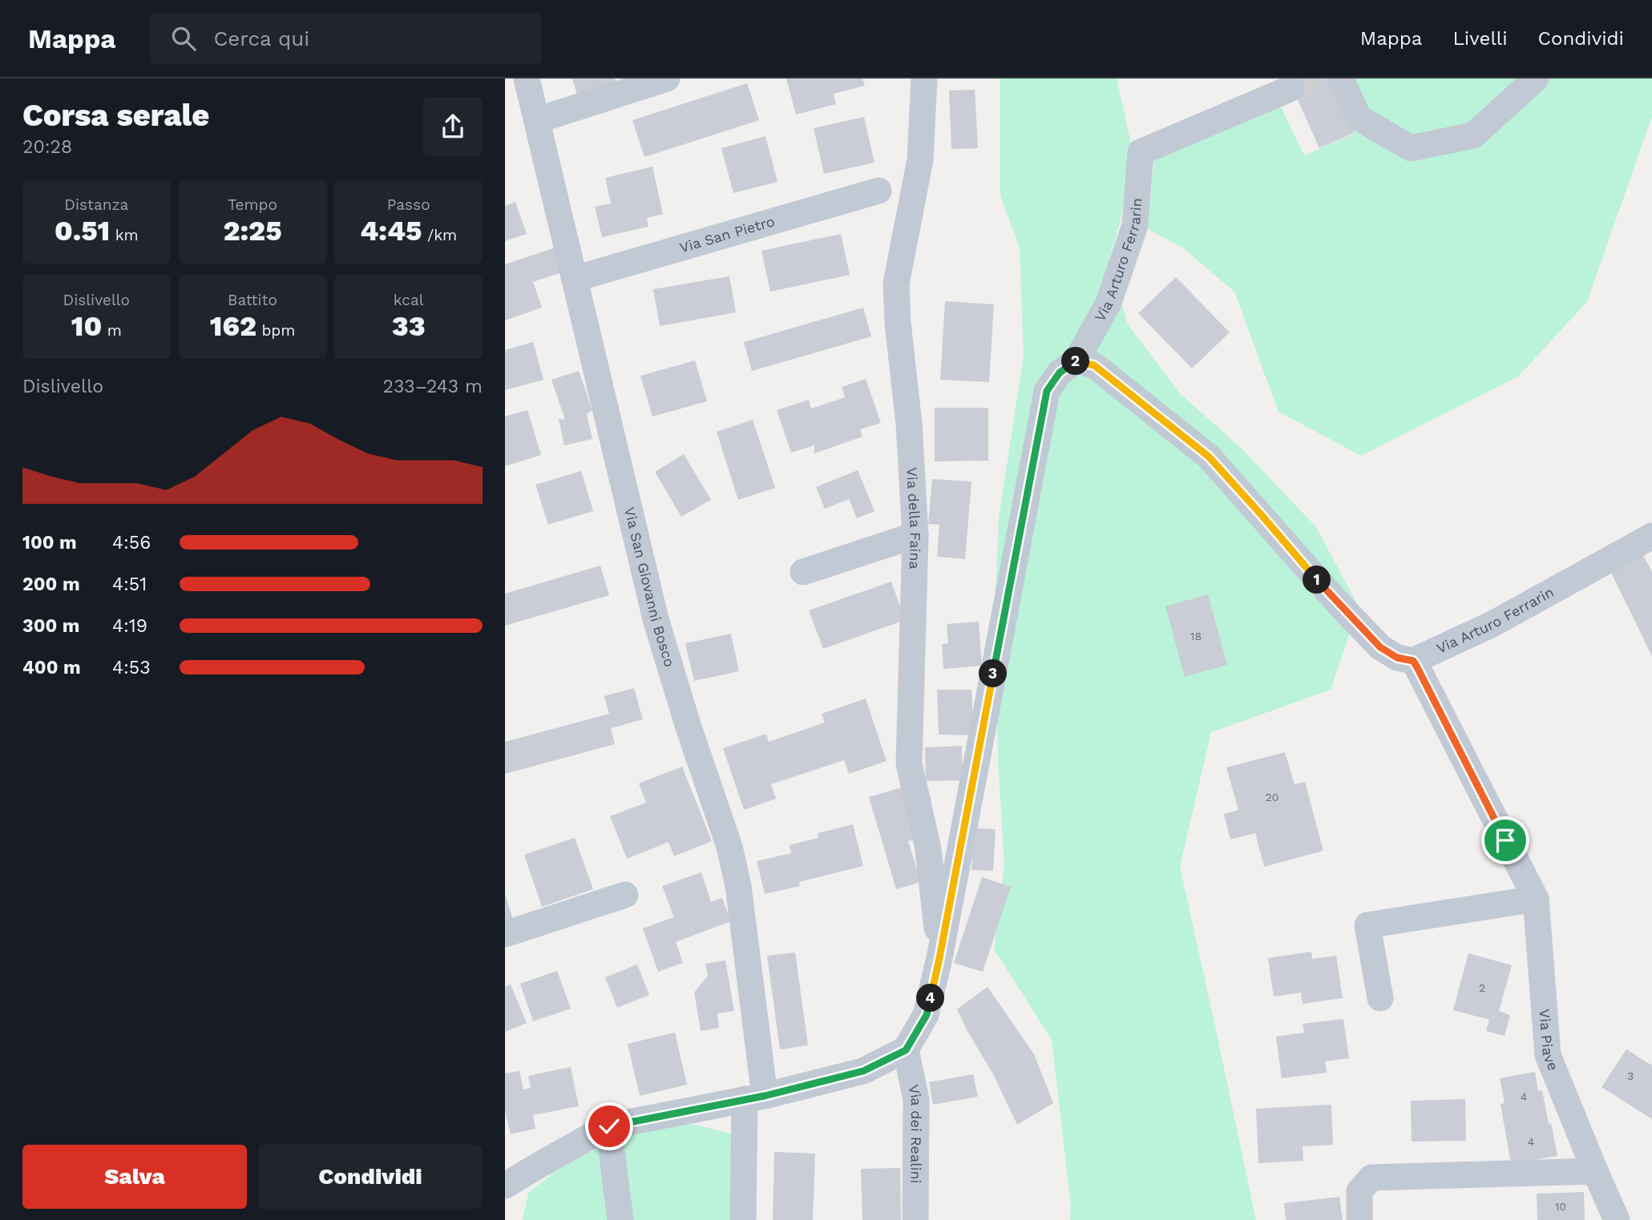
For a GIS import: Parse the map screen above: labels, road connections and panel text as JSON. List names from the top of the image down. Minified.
{"streets":{"street":["Via San Pietro","Via Arturo Ferrarin","Via della Faina","Via San Giovanni Bosco","Via Piave","Via dei Realini"]},"crossings":[["Via San Pietro","Via San Giovanni Bosco"],["Via Arturo Ferrarin","Via della Faina"],["Via Arturo Ferrarin","Via Piave"],["Via Arturo Ferrarin","Via dei Realini"]],"house_numbers":["18","20","2","3","4","4","10"],"page":{"header":"Mappa","search":"Cerca qui","nav":["Mappa","Livelli","Condividi"],"heading":["Corsa serale","20:28"],"stats":[["Distanza","0.51 km"],["Tempo","2:25"],["Passo","4:45 /km"],["Dislivello","10 m"],["Battito","162 bpm"],["kcal","33"]],"pins":["2","1","3","4"],"chart":["Dislivello","233–243 m"],"list":[{"name":"100 m","note":"4:56"},{"name":"200 m","note":"4:51"},{"name":"300 m","note":"4:19"},{"name":"400 m","note":"4:53"}],"buttons":["Salva","Condividi"]}}
